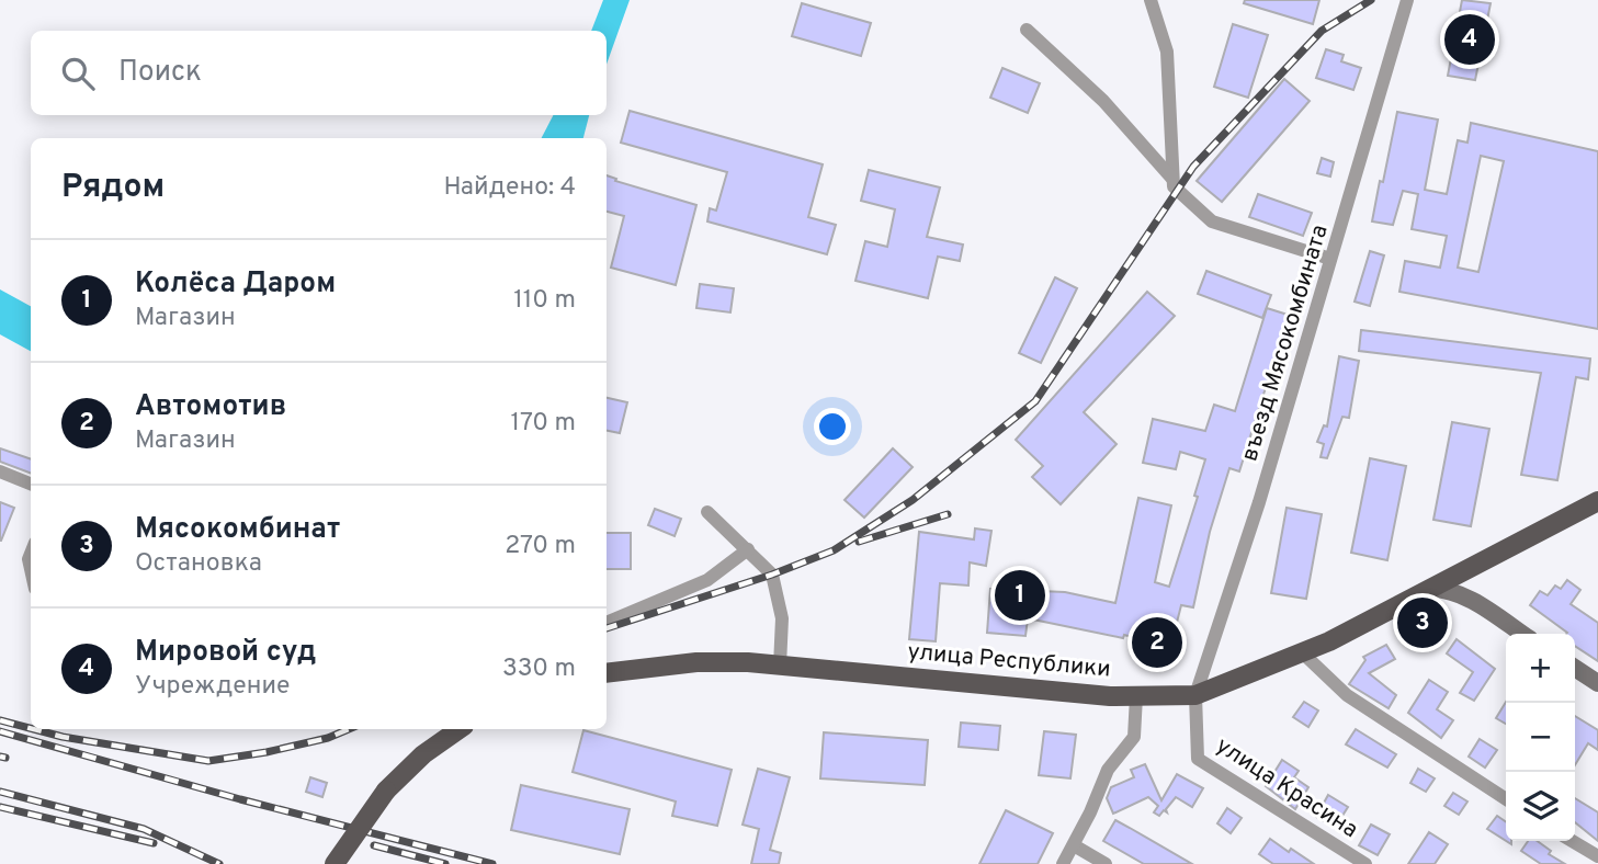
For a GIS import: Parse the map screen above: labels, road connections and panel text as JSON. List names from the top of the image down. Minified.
{"streets":{"main road":["улица Республики"],"street":["въезд Мясокомбината","улица Красина"]},"crossings":[["въезд Мясокомбината","улица Республики"],["въезд Мясокомбината","улица Красина"],["улица Республики","улица Красина"]],"page":{"pins":["4","1","3","2"],"search":"Поиск","heading":["Рядом","Найдено: 4"],"list":[{"mark":"1","name":"Колёса Даром","note":"Магазин","value":"110 m"},{"mark":"2","name":"Автомотив","note":"Магазин","value":"170 m"},{"mark":"3","name":"Мясокомбинат","note":"Остановка","value":"270 m"},{"mark":"4","name":"Мировой суд","note":"Учреждение","value":"330 m"}],"map_buttons":["+","−"]}}
